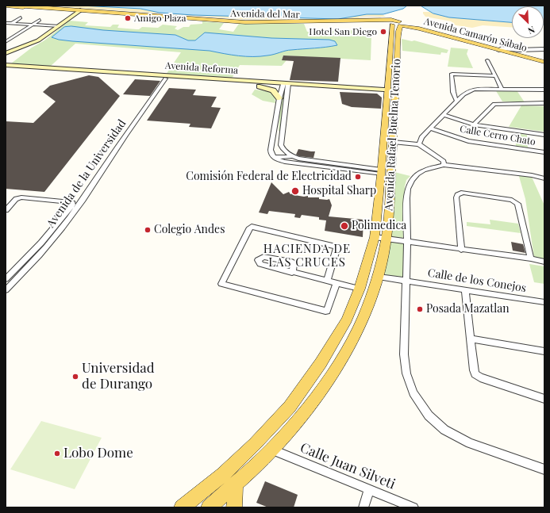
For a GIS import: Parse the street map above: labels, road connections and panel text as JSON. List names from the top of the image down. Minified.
{"streets":{"main road":["Avenida del Mar","Avenida Camarón Sábalo","Avenida Reforma","Avenida Rafael Buelna Tenorio"],"street":["Calle Cerro Chato","Avenida de la Universidad","Calle de los Conejos","Calle Juan Silveti"]},"crossings":[["Avenida del Mar","Avenida Camarón Sábalo"],["Avenida del Mar","Avenida Rafael Buelna Tenorio"],["Avenida Camarón Sábalo","Avenida Rafael Buelna Tenorio"],["Avenida Reforma","Avenida Rafael Buelna Tenorio"],["Avenida Reforma","Avenida de la Universidad"],["Avenida Rafael Buelna Tenorio","Calle de los Conejos"],["Avenida Rafael Buelna Tenorio","Calle Juan Silveti"]],"districts":["HACIENDA DE LAS CRUCES"],"places":["Amigo Plaza","Hotel San Diego","Comisión Federal de Electricidad","Hospital Sharp","Polimedica","Colegio Andes","Posada Mazatlan","Universidad de Durango","Lobo Dome"],"north":"bottom right"}
